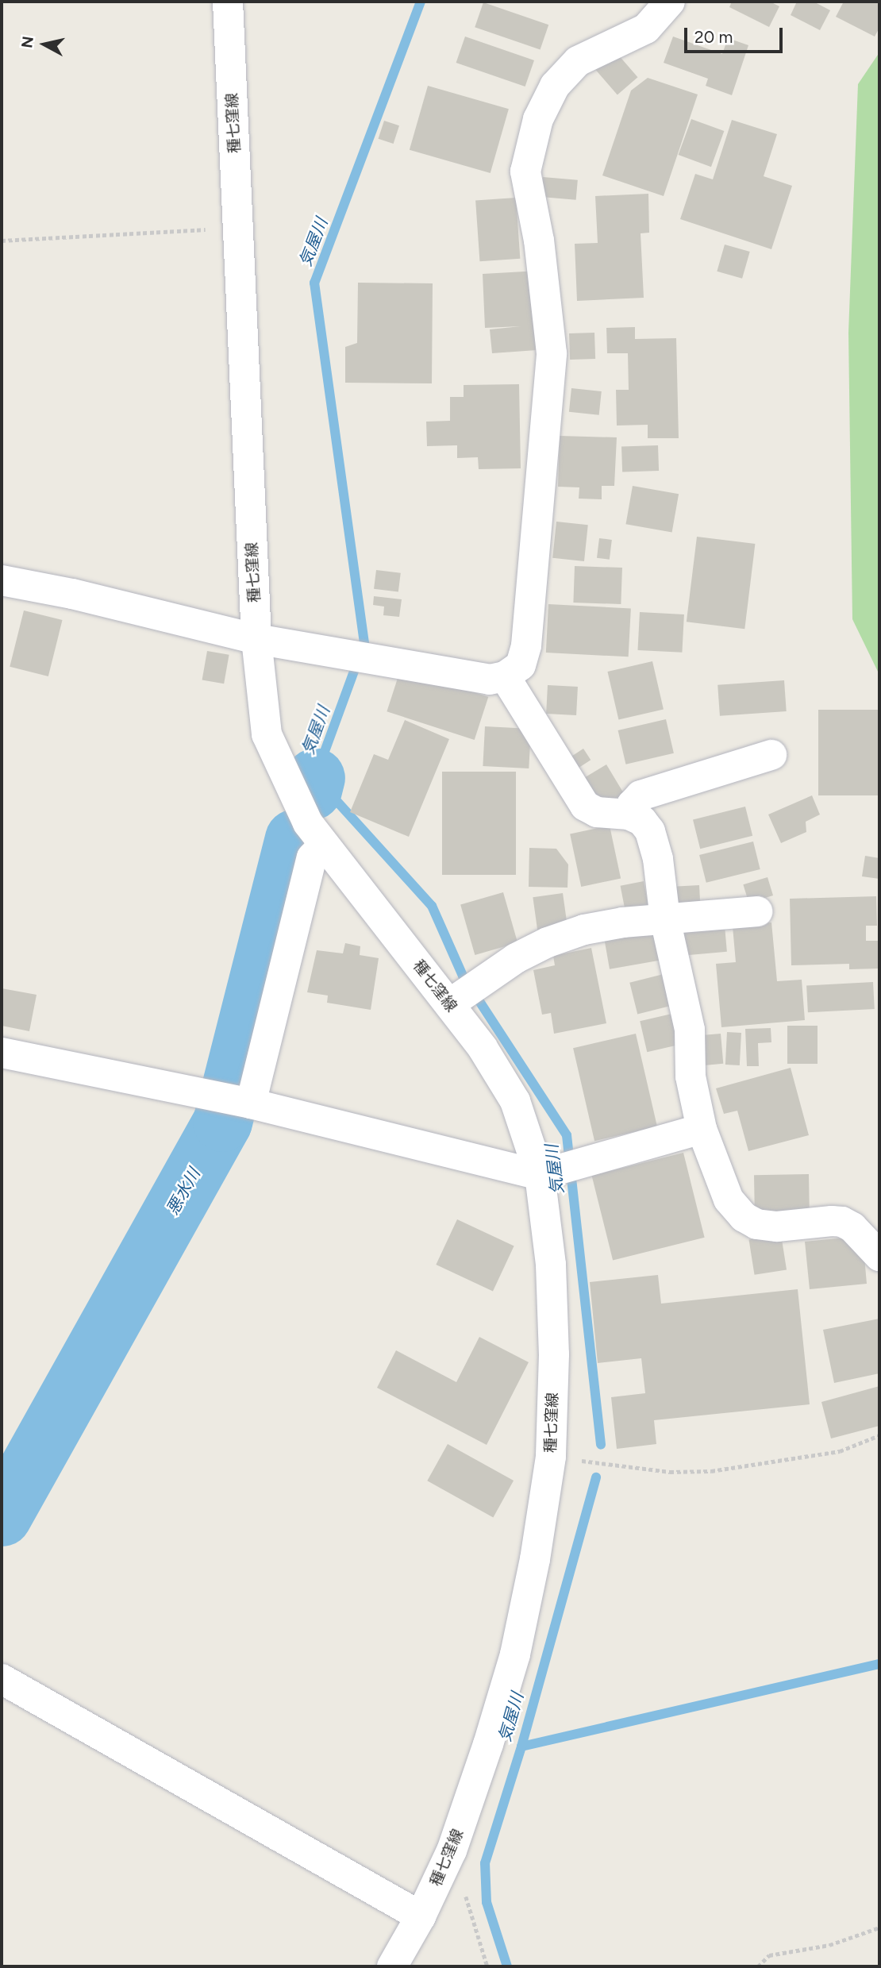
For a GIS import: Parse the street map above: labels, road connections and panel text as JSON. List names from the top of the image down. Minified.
{"streets":{"street":["種七窪線"]},"water":["気屋川","悪水川"],"scale_bar":"20 m","north":"left"}
